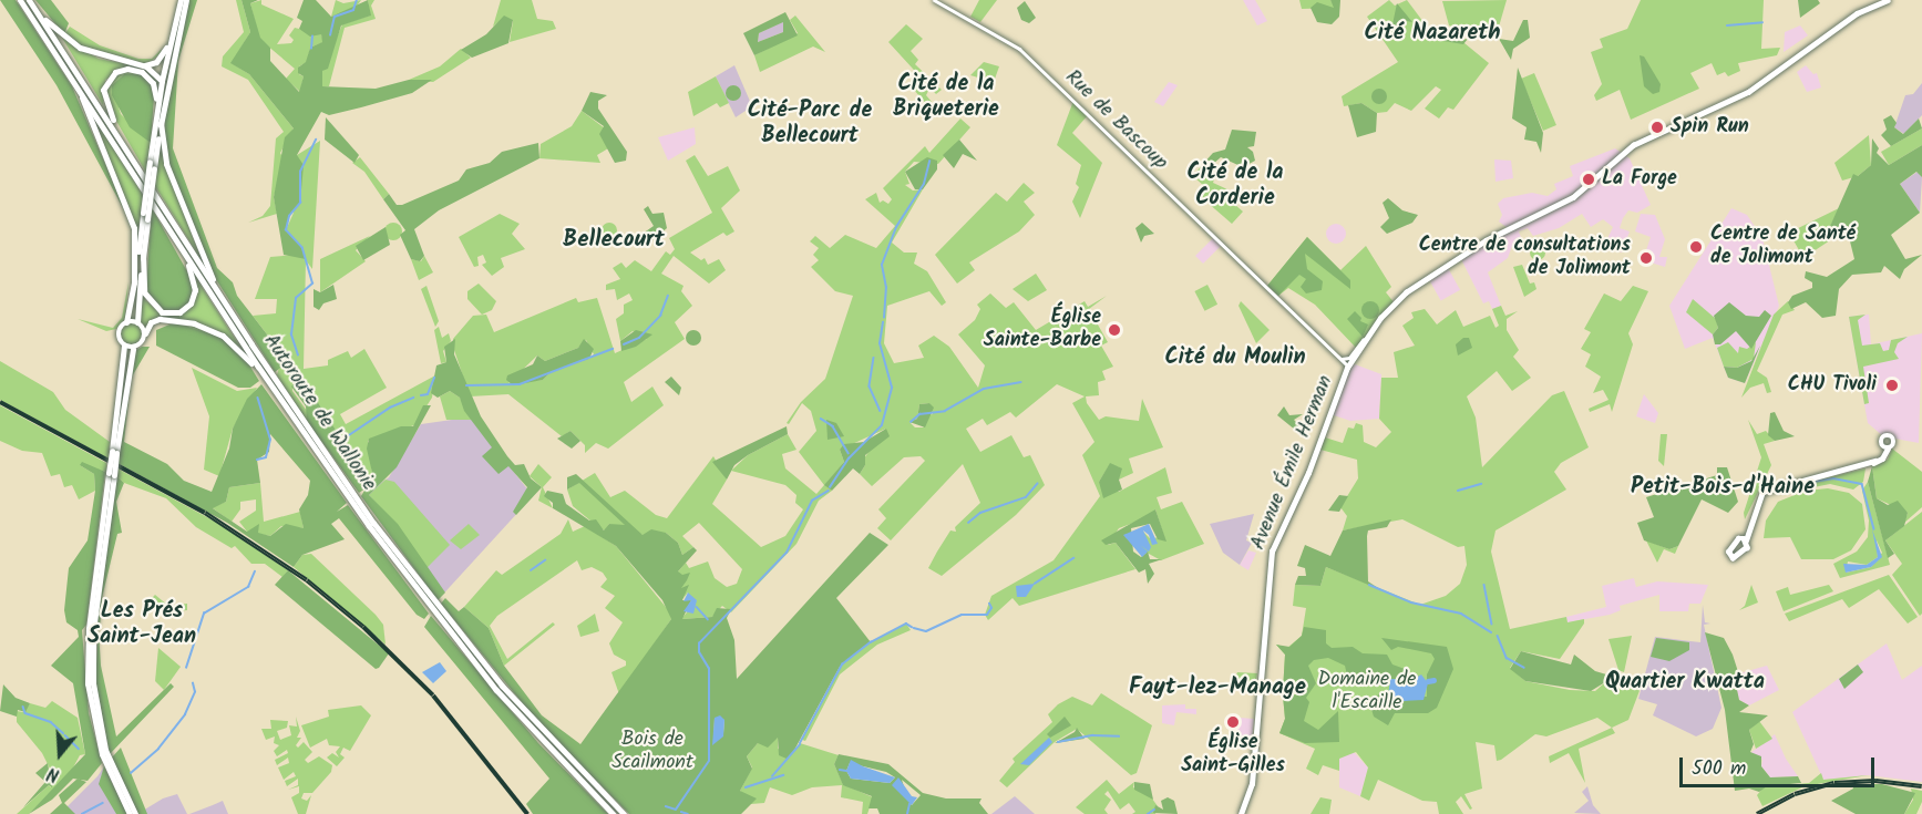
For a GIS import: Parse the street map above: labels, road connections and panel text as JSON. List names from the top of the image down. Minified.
{"streets":{"highway":["Autoroute de Wallonie"],"main road":["Rue de Bascoup","Avenue Émile Herman"]},"crossings":[["Rue de Bascoup","Avenue Émile Herman"]],"districts":["Cité Nazareth","Cité de la Briqueterie","Cité-Parc de Bellecourt","Cité de la Corderie","Bellecourt","Cité du Moulin","Petit-Bois-d'Haine","Les Prés Saint-Jean","Quartier Kwatta","Fayt-lez-Manage"],"parks":["Domaine de l'Escaille","Bois de Scailmont"],"places":["Spin Run","La Forge","Centre de Santé de Jolimont","Centre de consultations de Jolimont","Église Sainte-Barbe","CHU Tivoli","Église Saint-Gilles"],"scale_bar":"500 m","north":"bottom"}
